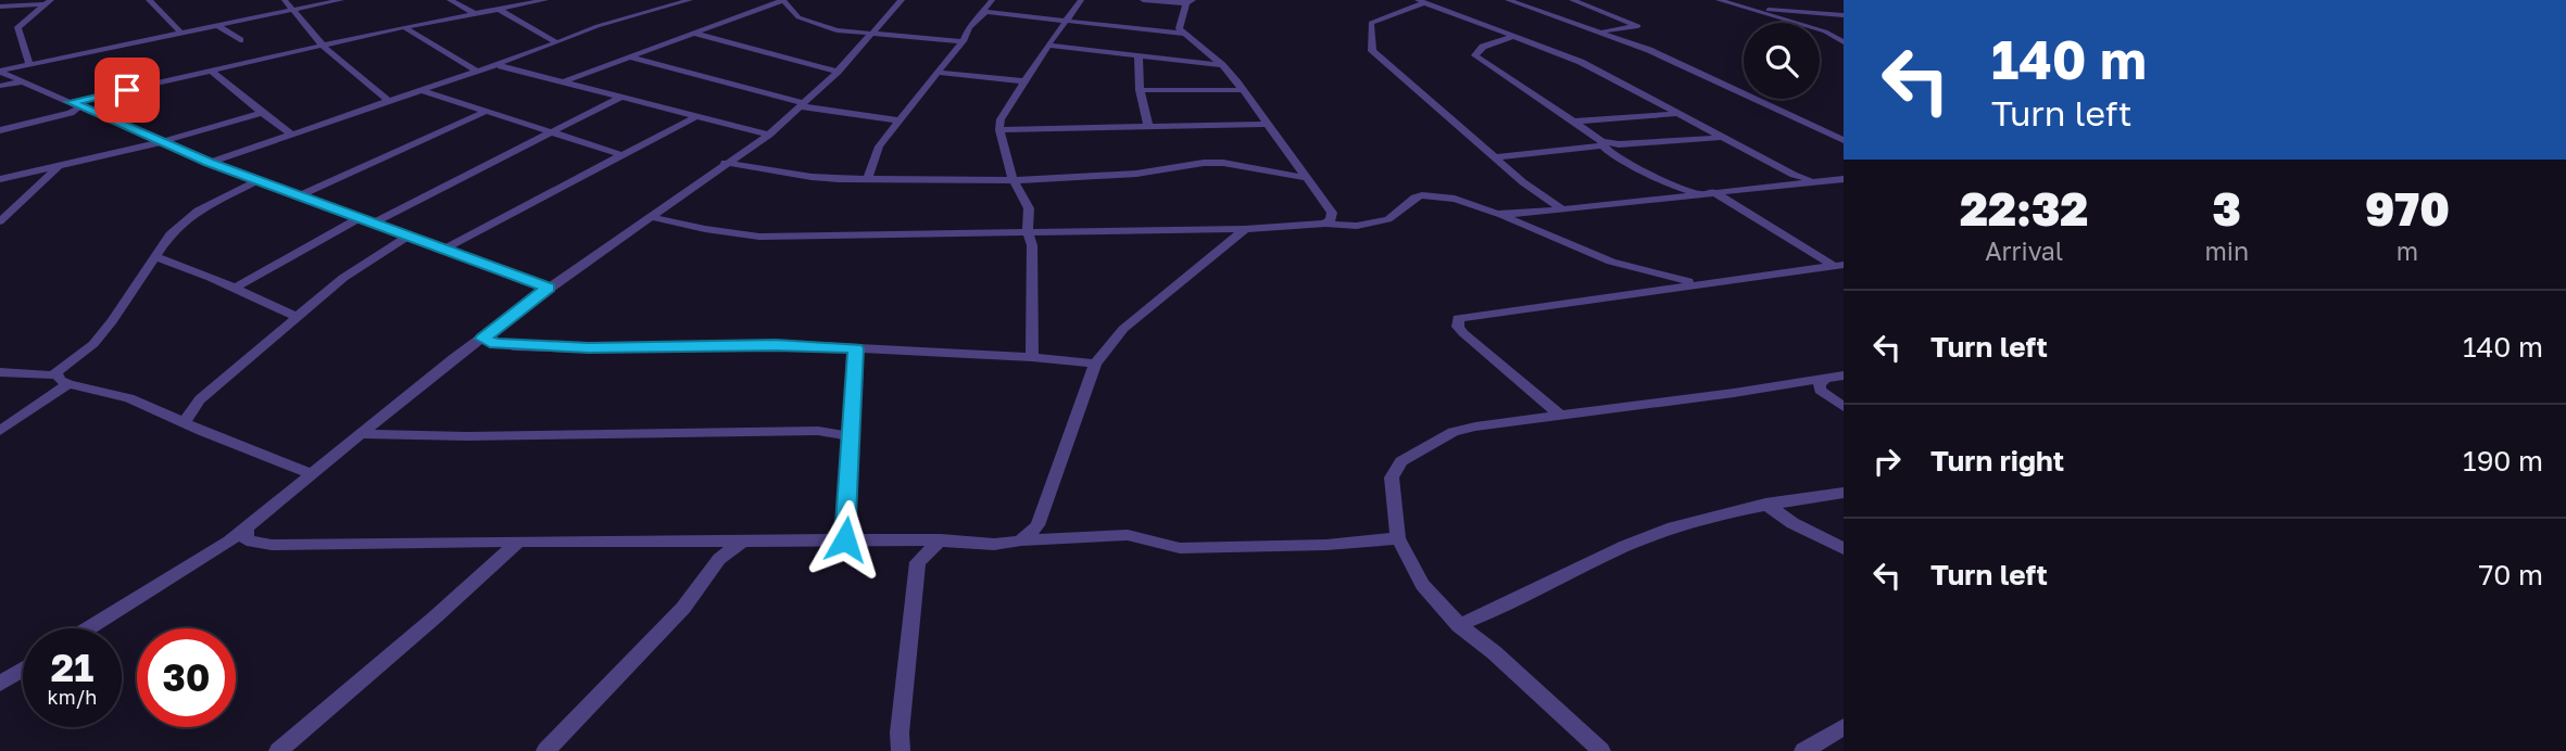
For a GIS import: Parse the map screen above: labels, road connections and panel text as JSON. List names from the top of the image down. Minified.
{"page":{"turn":["140 m","Turn left"],"eta":["22:32","Arrival","3","min","970","m"],"list":[{"name":"Turn left","value":"140 m"},{"name":"Turn right","value":"190 m"},{"name":"Turn left","value":"70 m"}],"speed":"21 km/h","limit":"30"}}
